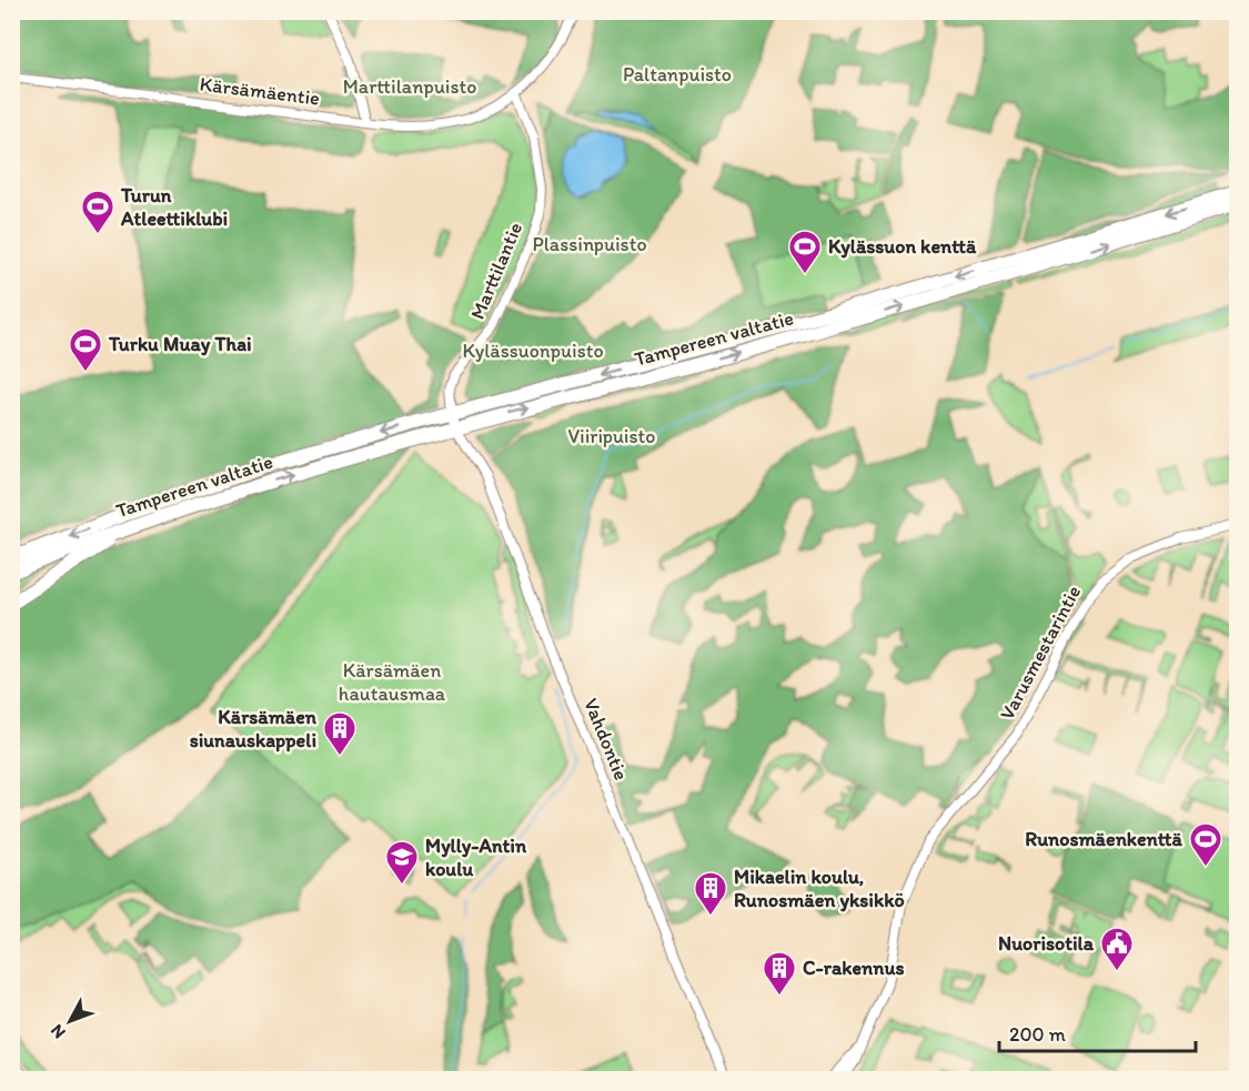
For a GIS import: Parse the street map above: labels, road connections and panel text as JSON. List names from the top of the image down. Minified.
{"streets":{"highway":["Tampereen valtatie"],"street":["Kärsämäentie","Marttilantie","Varusmestarintie","Vahdontie"]},"crossings":[["Kärsämäentie","Marttilantie"],["Marttilantie","Tampereen valtatie"],["Marttilantie","Vahdontie"],["Tampereen valtatie","Vahdontie"]],"parks":["Paltanpuisto","Marttilanpuisto","Plassinpuisto","Kylässuonpuisto","Viiripuisto","Kärsämäen hautausmaa"],"places":{"sports":["Turun Atleettiklubi","Kylässuon kenttä","Turku Muay Thai","Runosmäenkenttä"],"building":["Kärsämäen siunauskappeli","Mikaelin koulu, Runosmäen yksikkö","C-rakennus"],"school or university":["Mylly-Antin koulu"],"public building":["Nuorisotila"]},"scale_bar":"200 m","north":"bottom left"}
